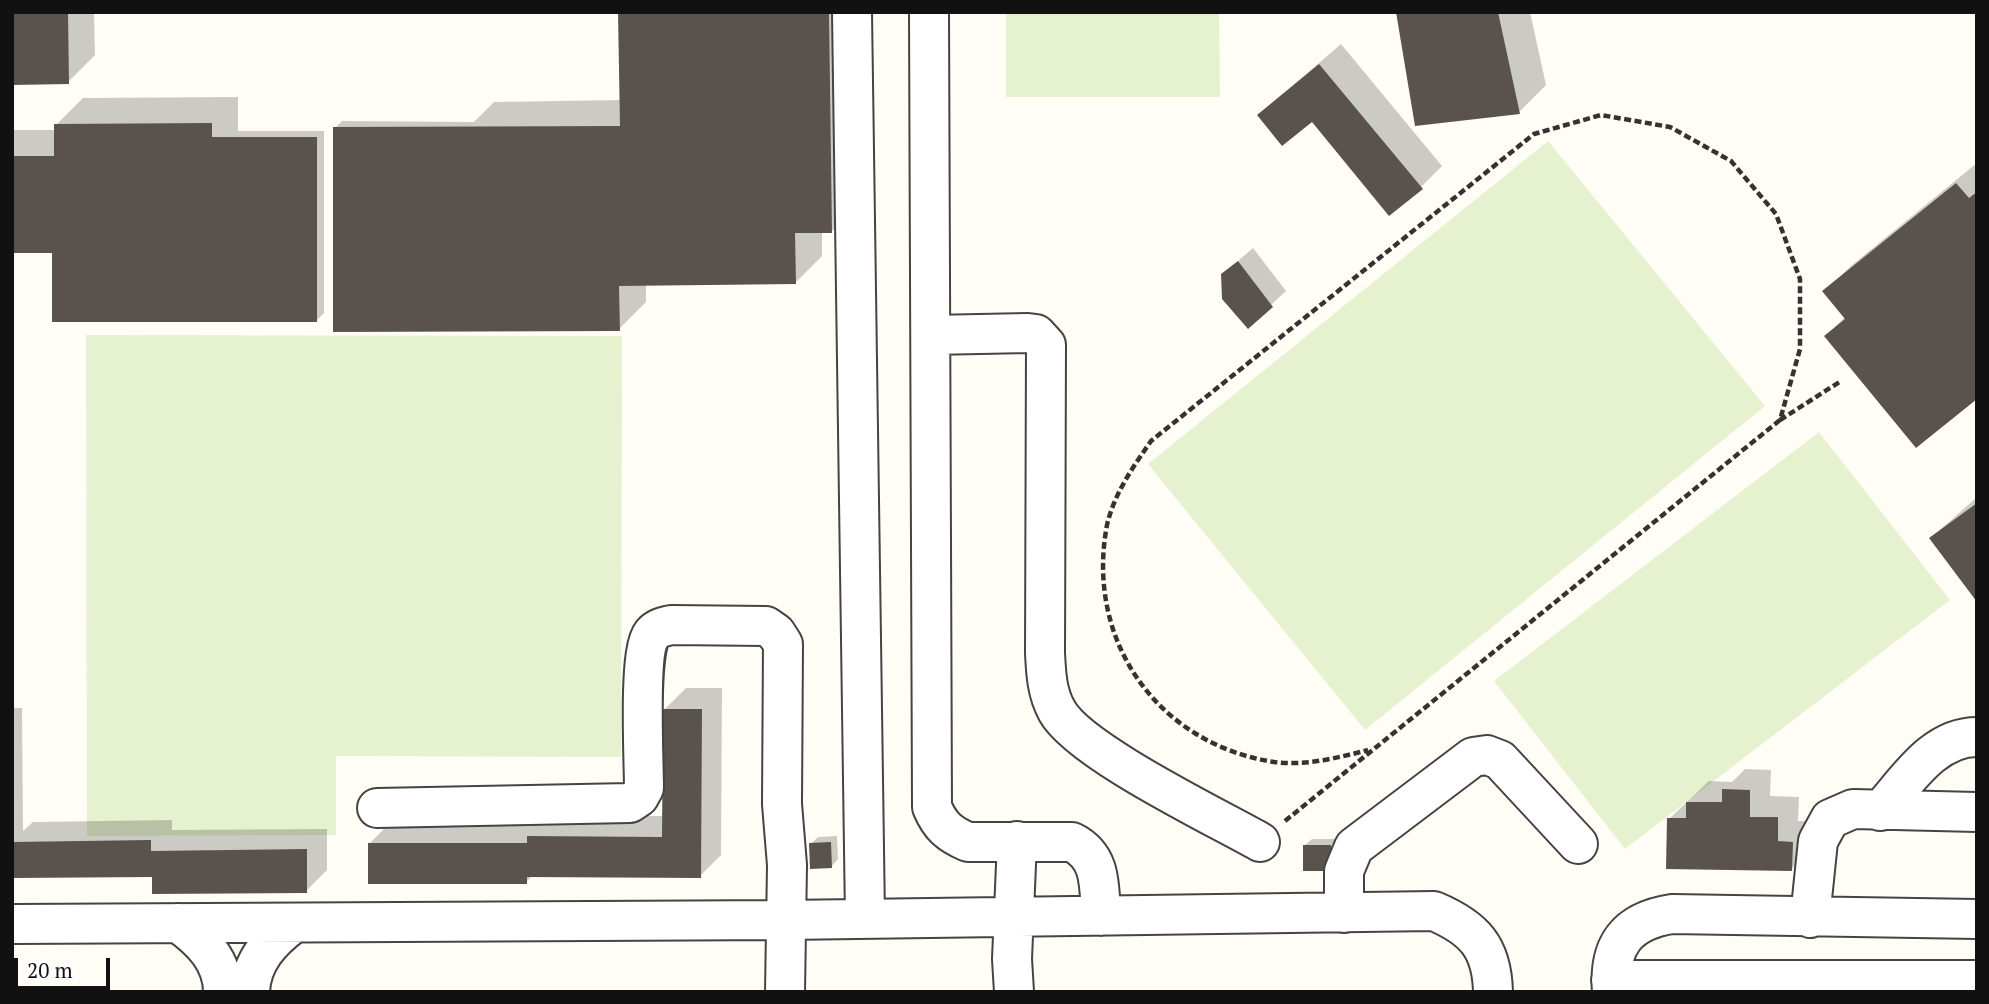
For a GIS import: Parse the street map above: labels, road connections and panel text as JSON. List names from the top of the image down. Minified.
{"scale_bar":"20 m"}
